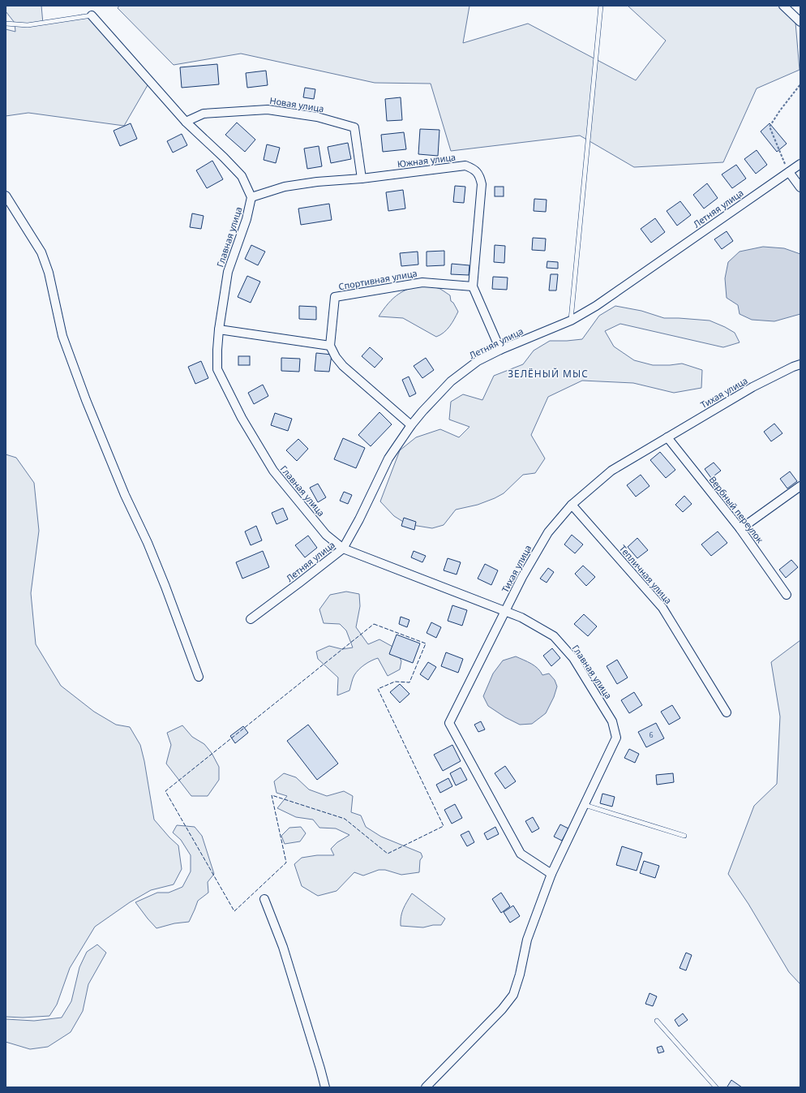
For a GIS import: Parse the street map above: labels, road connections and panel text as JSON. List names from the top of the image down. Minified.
{"streets":{"street":["Новая улица","Южная улица","Летняя улица","Главная улица","Спортивная улица","Тихая улица","Вербный переулок","Тепличная улица"]},"crossings":[["Новая улица","Южная улица"],["Южная улица","Летняя улица"],["Южная улица","Главная улица"],["Южная улица","Спортивная улица"],["Летняя улица","Главная улица"],["Главная улица","Тихая улица"],["Тихая улица","Вербный переулок"],["Тихая улица","Тепличная улица"]],"districts":["ЗЕЛЁНЫЙ МЫС"],"house_numbers":["6"]}
